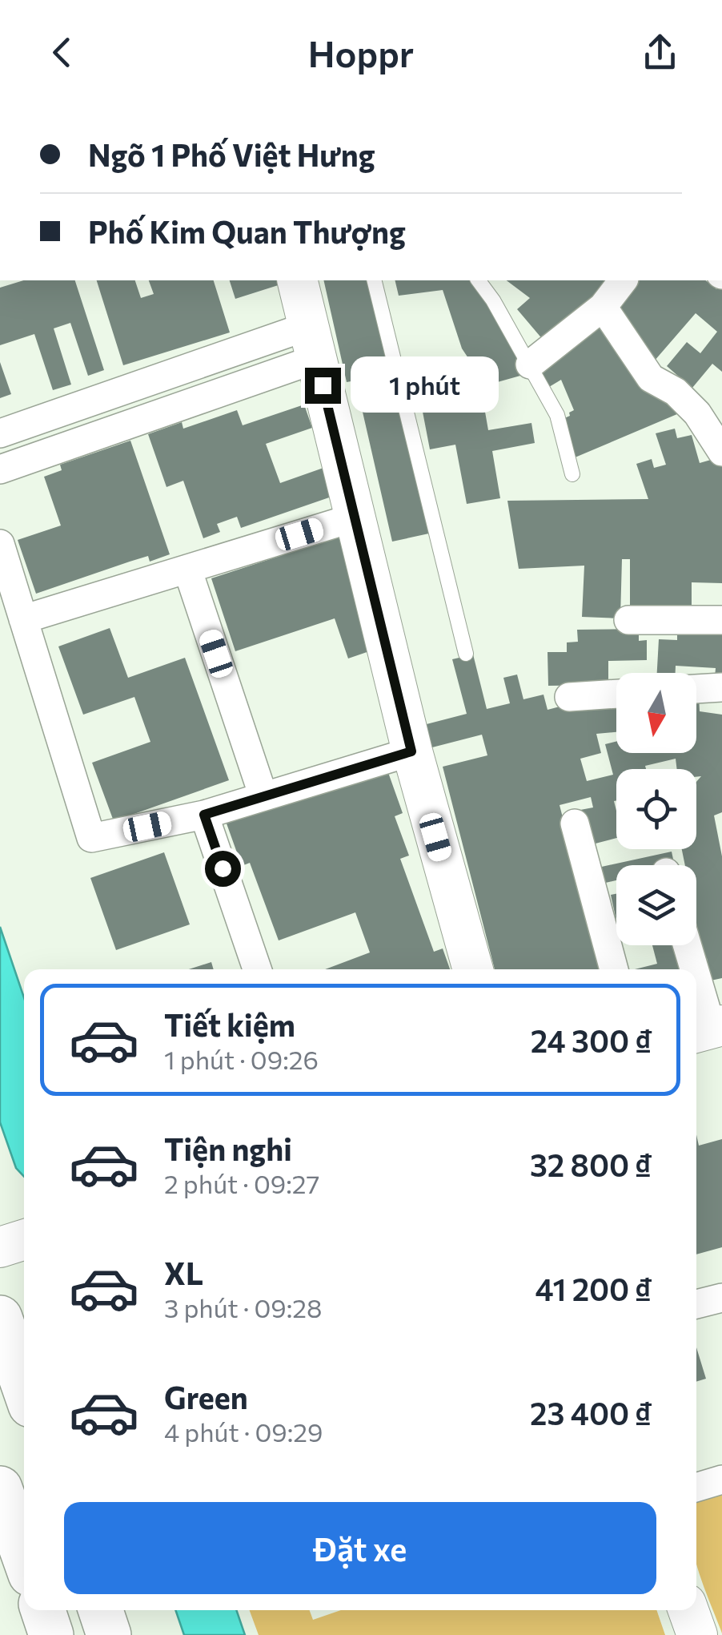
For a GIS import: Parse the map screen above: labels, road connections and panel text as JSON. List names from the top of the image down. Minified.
{"north":"bottom","page":{"header":"Hoppr","banner":["Ngõ 1 Phố Việt Hưng","Phố Kim Quan Thượng"],"bubble":"1 phút","list":[{"name":"Tiết kiệm","note":"1 phút · 09:26","value":"24 300 ₫"},{"name":"Tiện nghi","note":"2 phút · 09:27","value":"32 800 ₫"},{"name":"XL","note":"3 phút · 09:28","value":"41 200 ₫"},{"name":"Green","note":"4 phút · 09:29","value":"23 400 ₫"}],"buttons":"Đặt xe"}}
